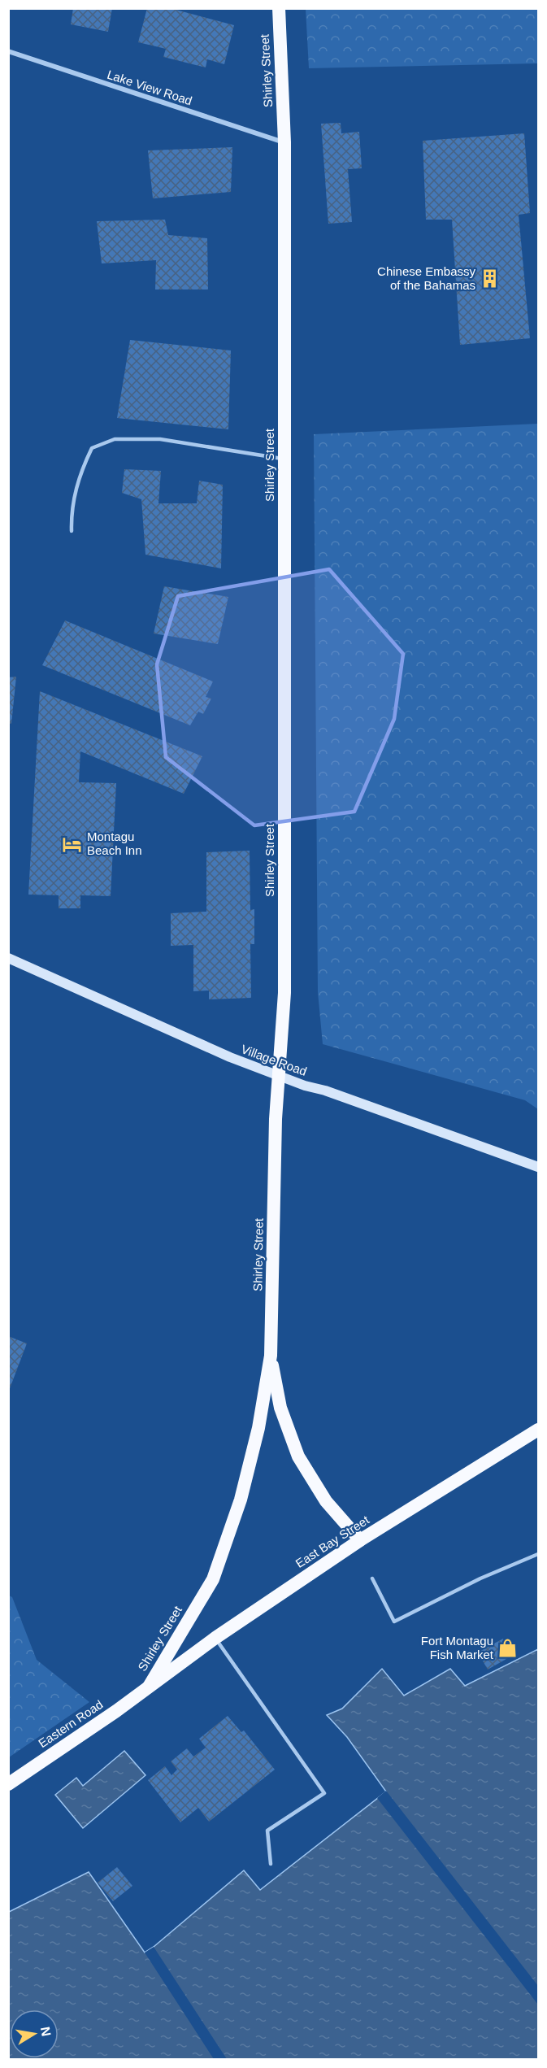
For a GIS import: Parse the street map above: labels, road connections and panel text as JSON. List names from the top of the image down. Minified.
{"streets":{"highway":["Shirley Street","East Bay Street","Eastern Road"],"main road":["Village Road"],"street":["Lake View Road"]},"crossings":[["Shirley Street","Lake View Road"],["Shirley Street","Village Road"],["Shirley Street","East Bay Street"],["Shirley Street","Eastern Road"],["East Bay Street","Eastern Road"]],"places":{"building":["Chinese Embassy of the Bahamas"],"hotel":["Montagu Beach Inn"],"shop":["Fort Montagu Fish Market"]},"north":"right"}
